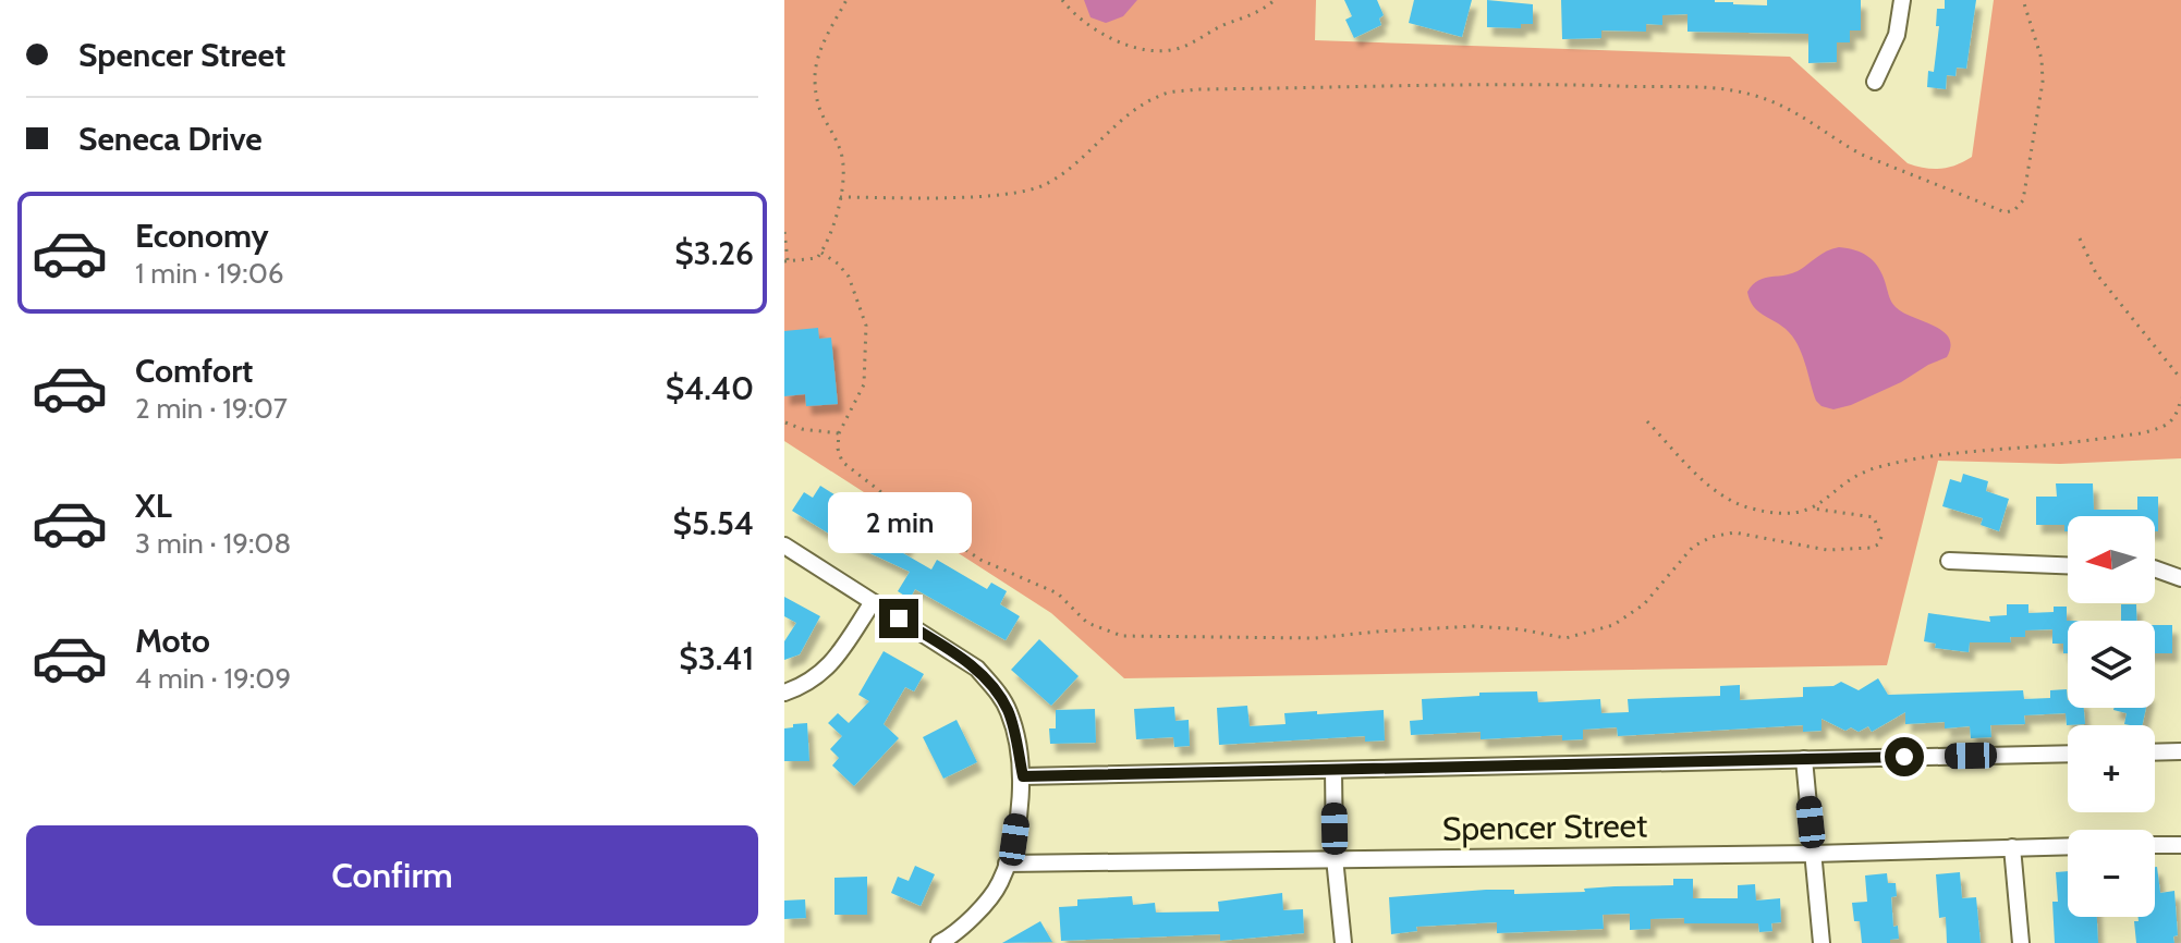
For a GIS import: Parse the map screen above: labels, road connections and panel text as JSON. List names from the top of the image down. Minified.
{"streets":{"street":["Spencer Street"]},"north":"left","page":{"banner":["Spencer Street","Seneca Drive"],"list":[{"name":"Economy","note":"1 min · 19:06","value":"$3.26"},{"name":"Comfort","note":"2 min · 19:07","value":"$4.40"},{"name":"XL","note":"3 min · 19:08","value":"$5.54"},{"name":"Moto","note":"4 min · 19:09","value":"$3.41"}],"bubble":"2 min","map_buttons":["+","−"],"buttons":"Confirm"}}
